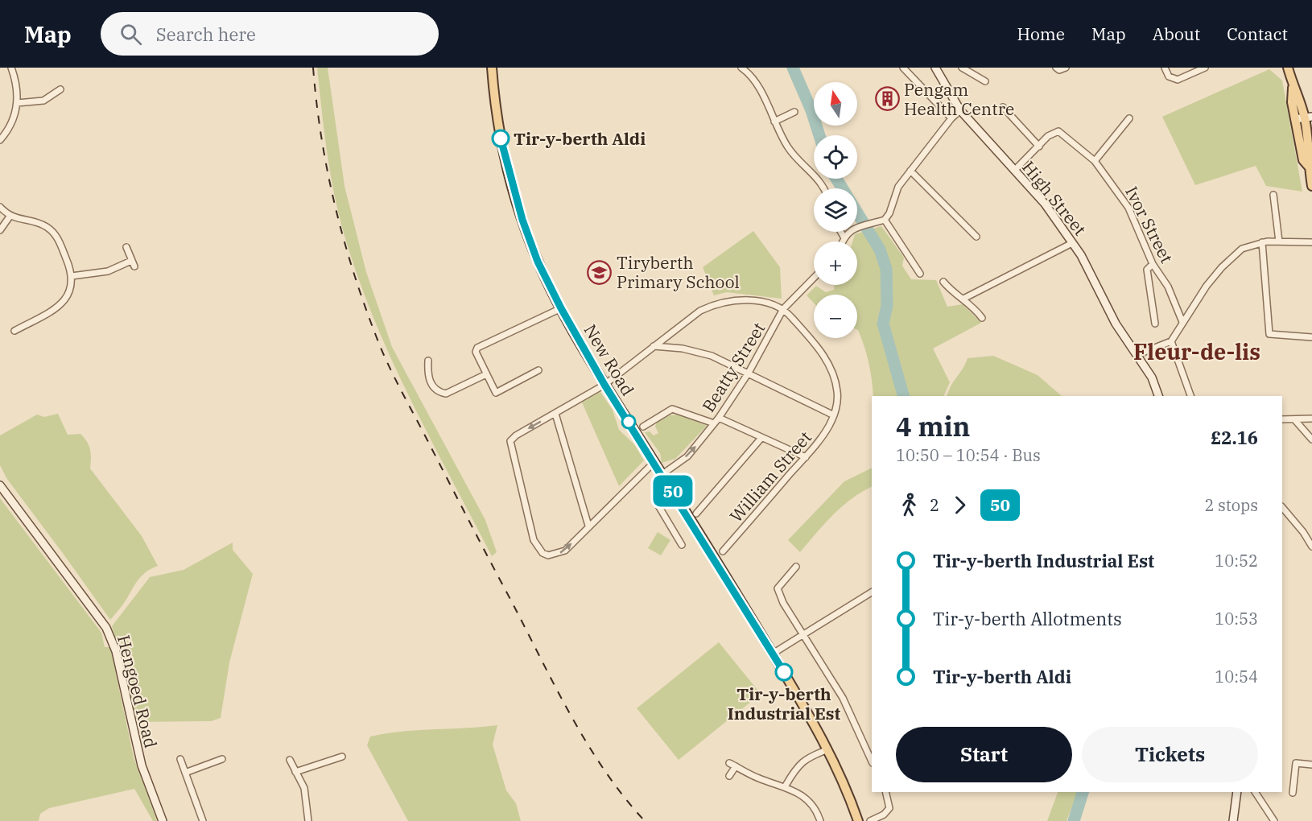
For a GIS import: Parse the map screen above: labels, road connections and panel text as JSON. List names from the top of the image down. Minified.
{"streets":{"main road":["High Street","New Road","Hengoed Road"],"street":["Ivor Street","Beatty Street","William Street"]},"crossings":[["High Street","Ivor Street"],["New Road","Beatty Street"]],"districts":["Fleur-de-lis"],"places":{"building":["Pengam Health Centre"],"other":["Tir-y-berth Aldi","Tir-y-berth Industrial Est"],"school or university":["Tiryberth Primary School"]},"lines":["bus line 50"],"north":"top","page":{"header":"Map","search":"Search here","nav":["Home","Map","About","Contact"],"on_map":"50","map_buttons":["+","−"],"heading":["4 min","10:50 – 10:54 · Bus","£2.16"],"legs":["2","50","2 stops"],"list":[{"name":"Tir-y-berth Industrial Est","value":"10:52"},{"name":"Tir-y-berth Allotments","value":"10:53"},{"name":"Tir-y-berth Aldi","value":"10:54"}],"buttons":["Start","Tickets"]}}
